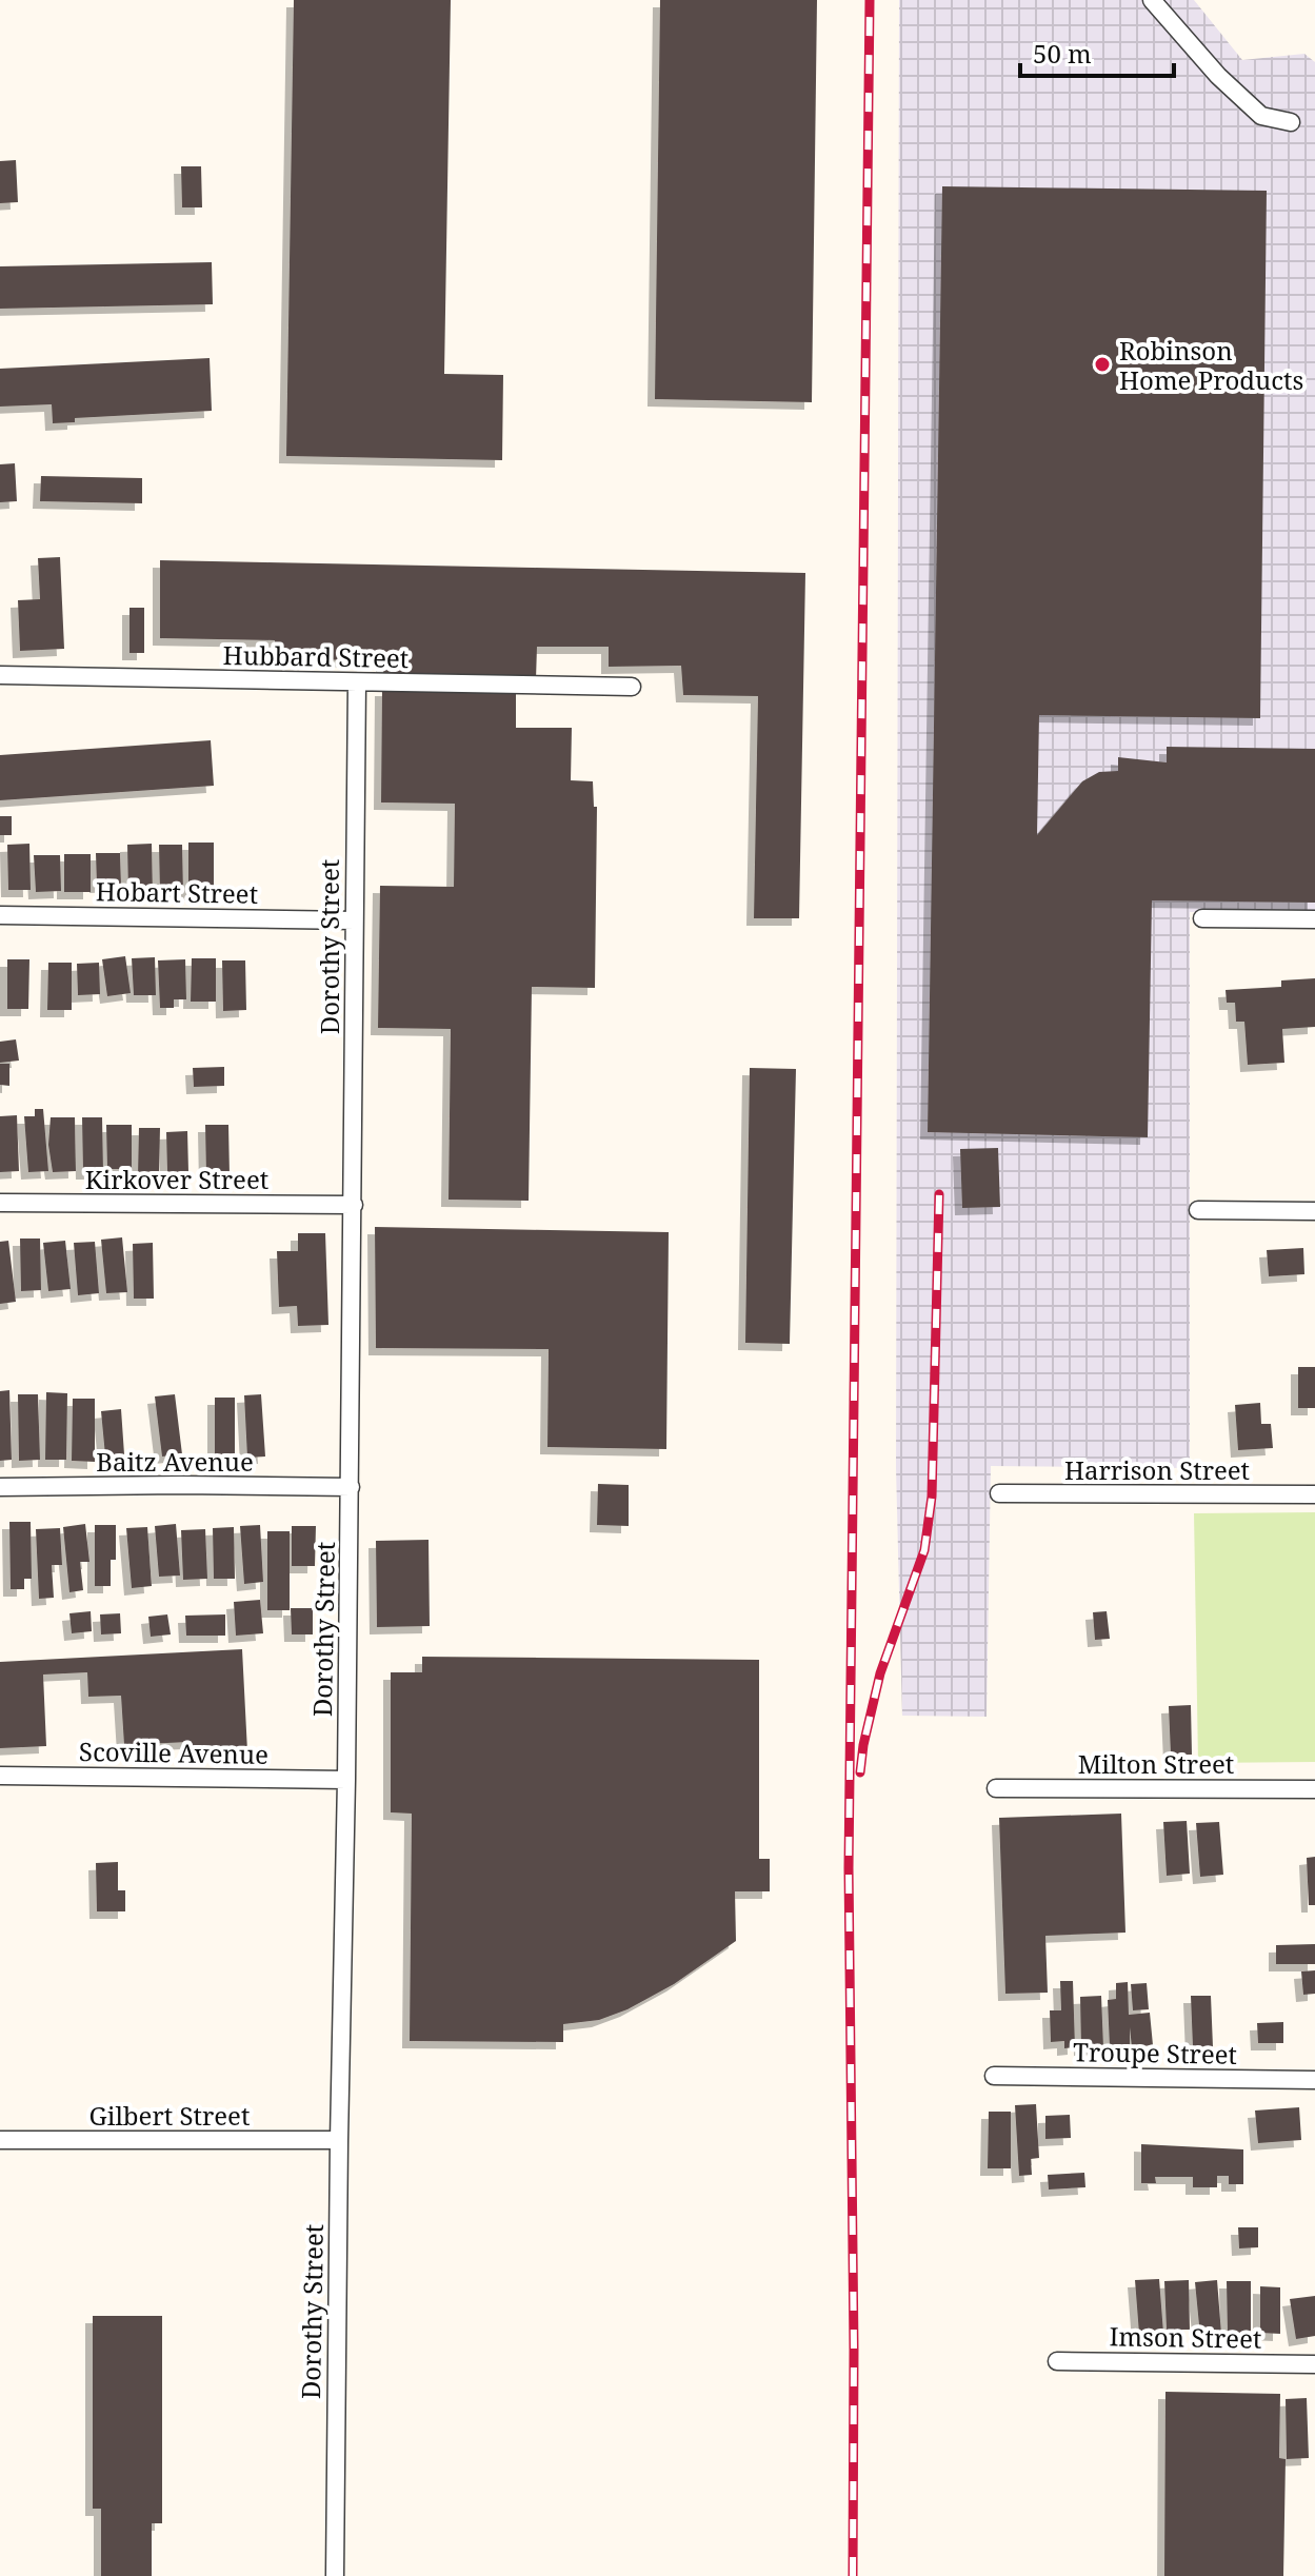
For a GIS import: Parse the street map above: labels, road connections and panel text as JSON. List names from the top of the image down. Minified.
{"streets":{"street":["Hubbard Street","Hobart Street","Dorothy Street","Kirkover Street","Baitz Avenue","Harrison Street","Scoville Avenue","Milton Street","Troupe Street","Gilbert Street","Imson Street"]},"crossings":[["Hubbard Street","Dorothy Street"],["Hobart Street","Dorothy Street"],["Dorothy Street","Kirkover Street"],["Dorothy Street","Baitz Avenue"],["Dorothy Street","Scoville Avenue"],["Dorothy Street","Gilbert Street"]],"places":["Robinson Home Products"],"scale_bar":"50 m"}
